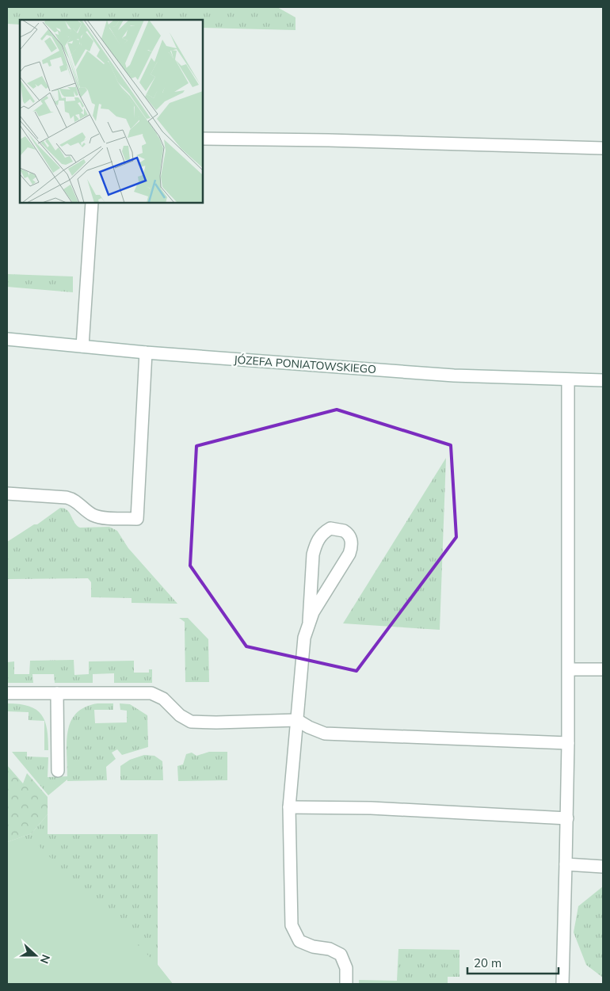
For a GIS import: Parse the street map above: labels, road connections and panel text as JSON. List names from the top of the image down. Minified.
{"streets":{"street":["JÓZEFA PONIATOWSKIEGO"]},"scale_bar":"20 m","north":"right"}
